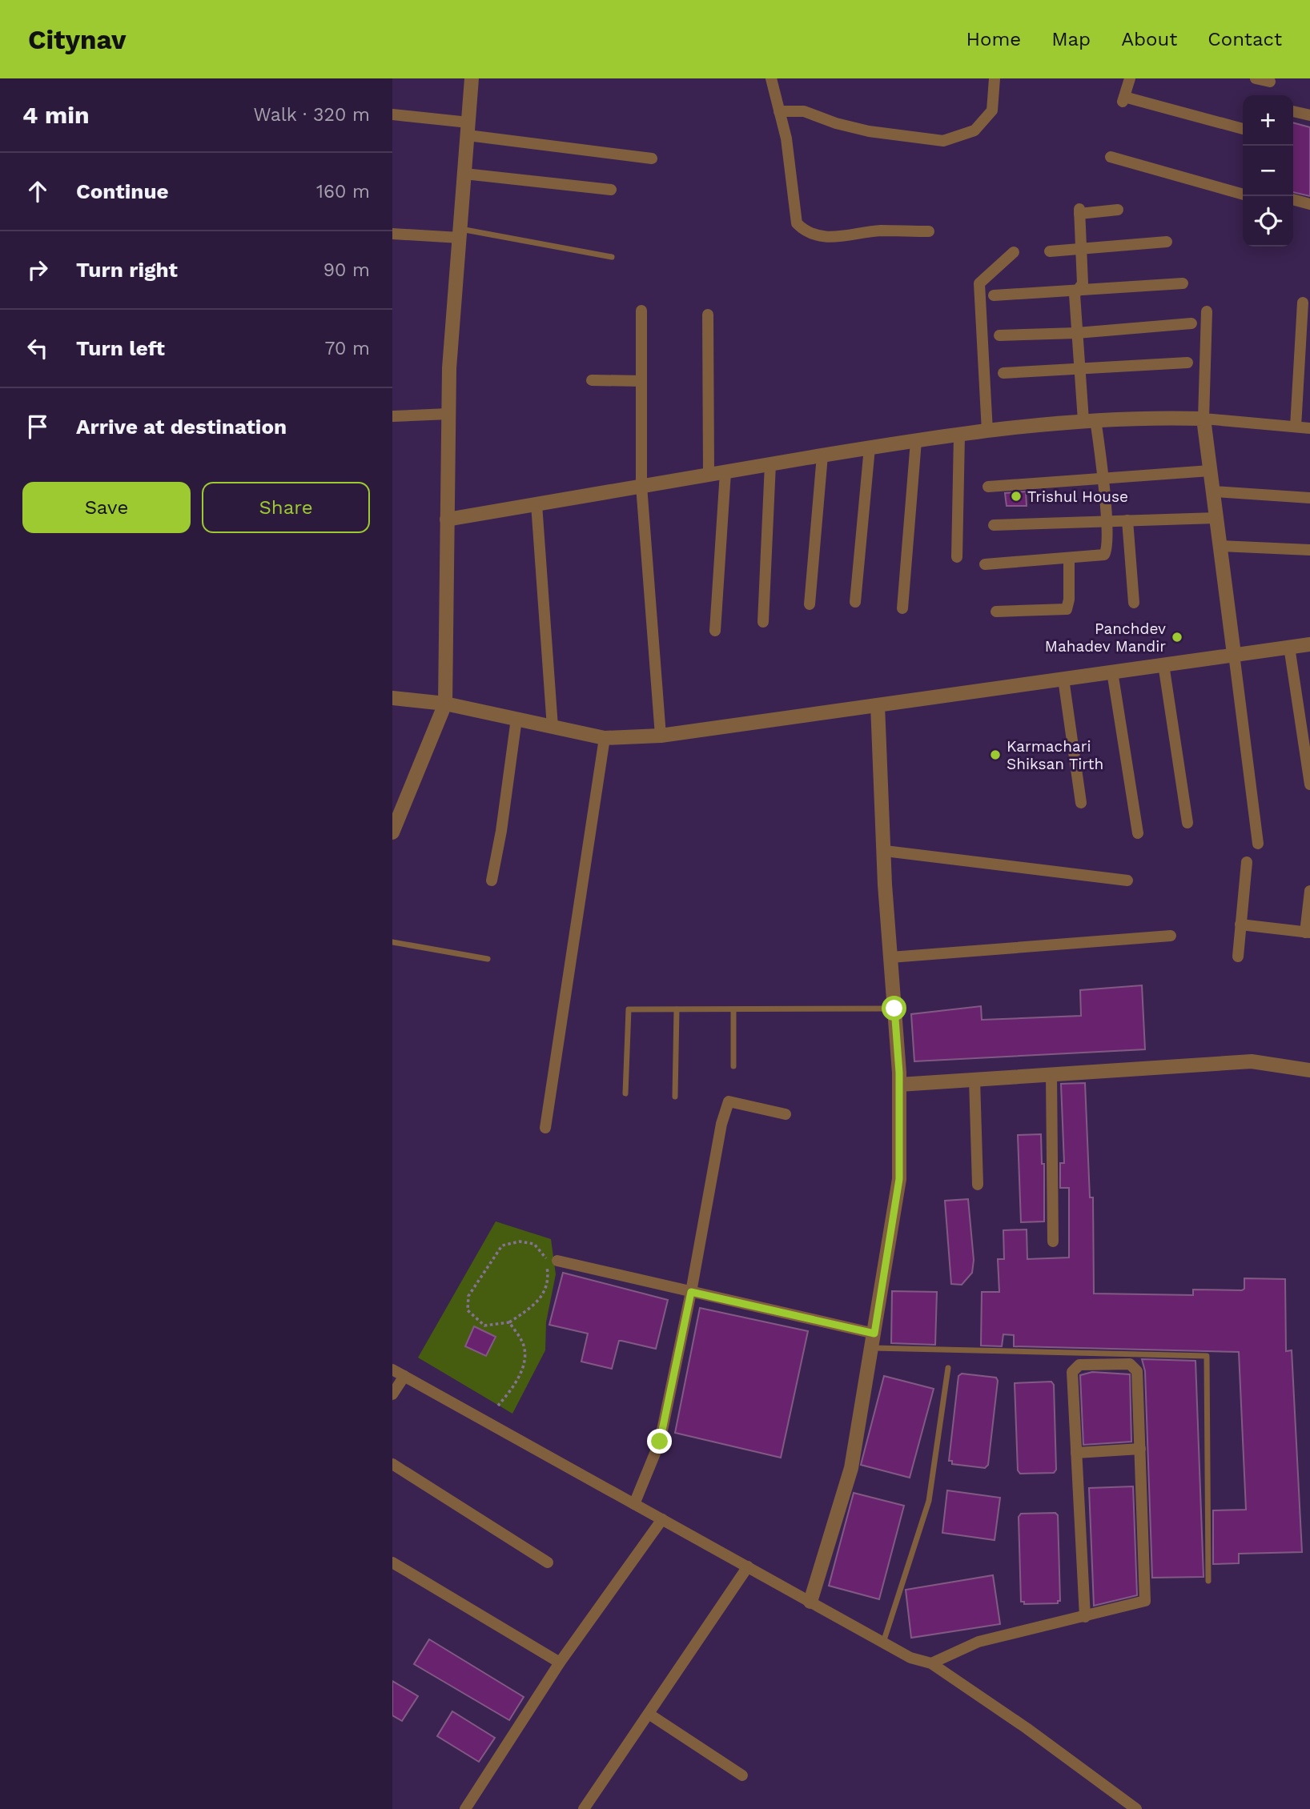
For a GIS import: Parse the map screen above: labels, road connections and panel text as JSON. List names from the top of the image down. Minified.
{"places":["Trishul House","Panchdev Mahadev Mandir","Karmachari Shiksan Tirth"],"page":{"header":"Citynav","nav":["Home","Map","About","Contact"],"heading":["4 min","Walk · 320 m"],"map_buttons":["+","−"],"list":[["Continue","160 m"],["Turn right","90 m"],["Turn left","70 m"],"Arrive at destination"],"buttons":["Save","Share"]}}
